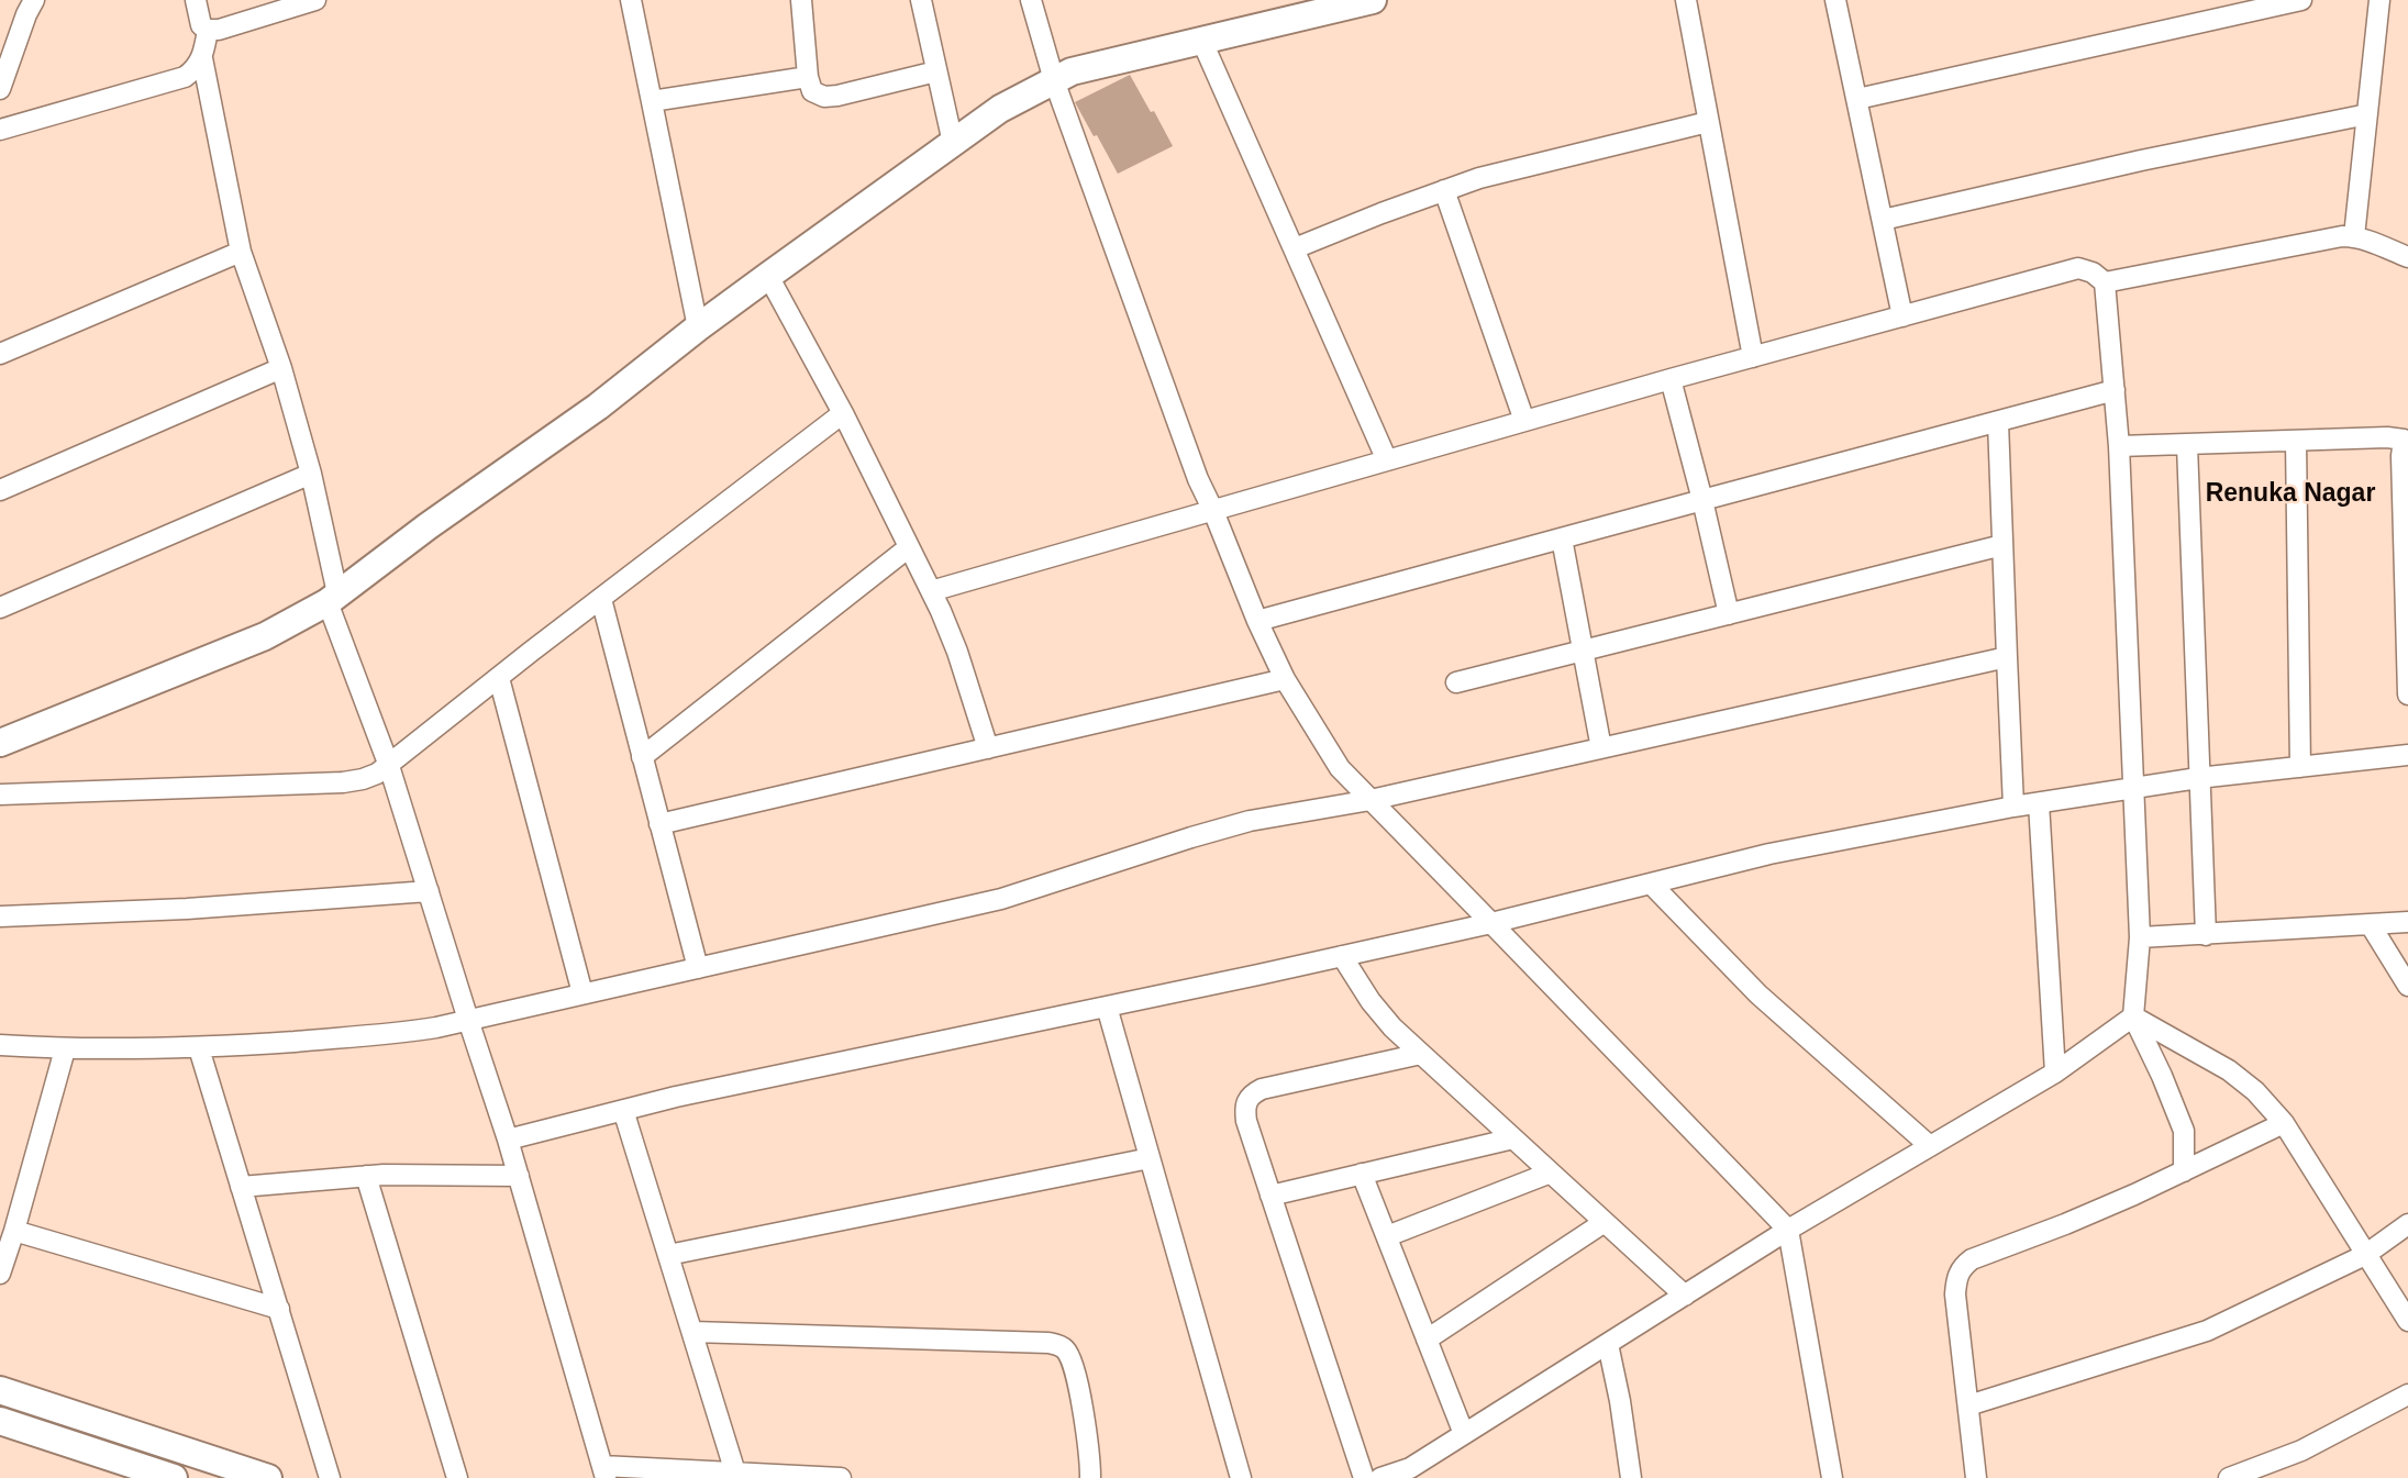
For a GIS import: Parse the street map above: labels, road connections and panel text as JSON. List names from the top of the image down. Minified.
{"districts":["Renuka Nagar"]}
